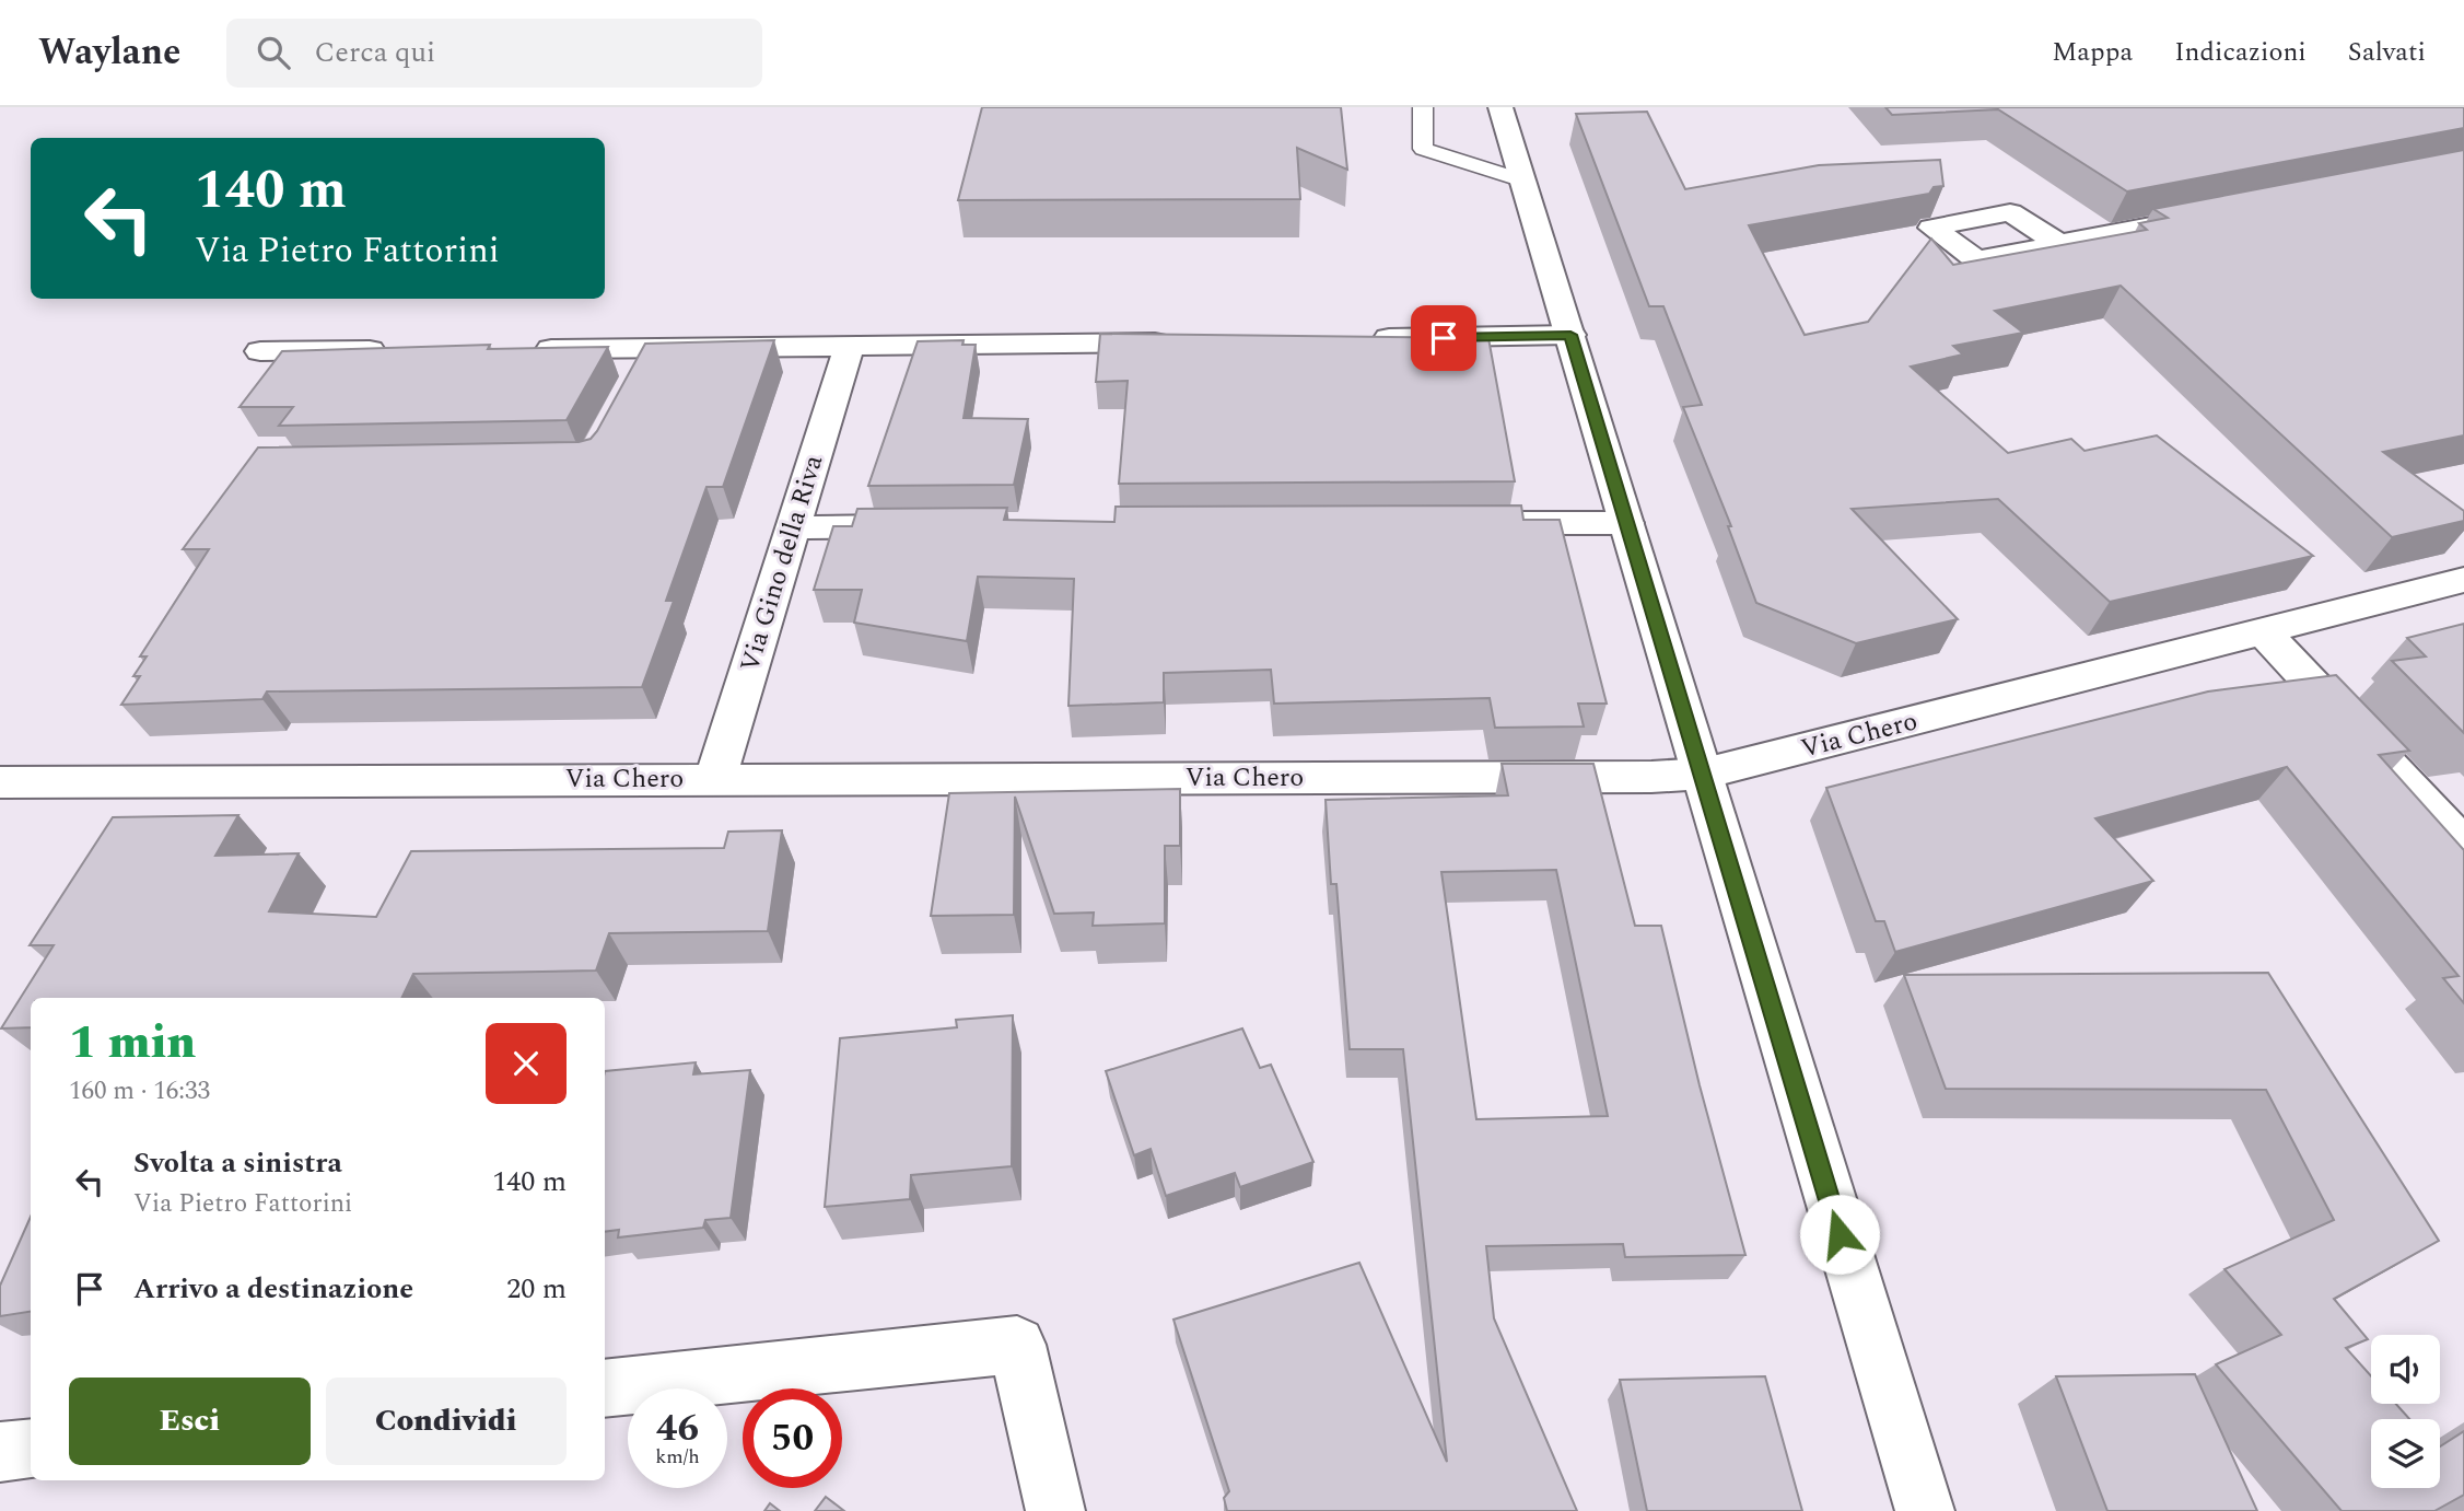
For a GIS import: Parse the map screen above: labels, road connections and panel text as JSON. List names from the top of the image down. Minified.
{"streets":{"street":["Via Gino della Riva","Via Chero"]},"crossings":[["Via Gino della Riva","Via Chero"]],"page":{"header":"Waylane","search":"Cerca qui","nav":["Mappa","Indicazioni","Salvati"],"turn":["140 m","Via Pietro Fattorini"],"heading":["1 min","160 m · 16:33"],"list":[{"name":"Svolta a sinistra","note":"Via Pietro Fattorini","value":"140 m"},{"name":"Arrivo a destinazione","value":"20 m"}],"buttons":["Esci","Condividi"],"speed":"46 km/h","limit":"50"}}
